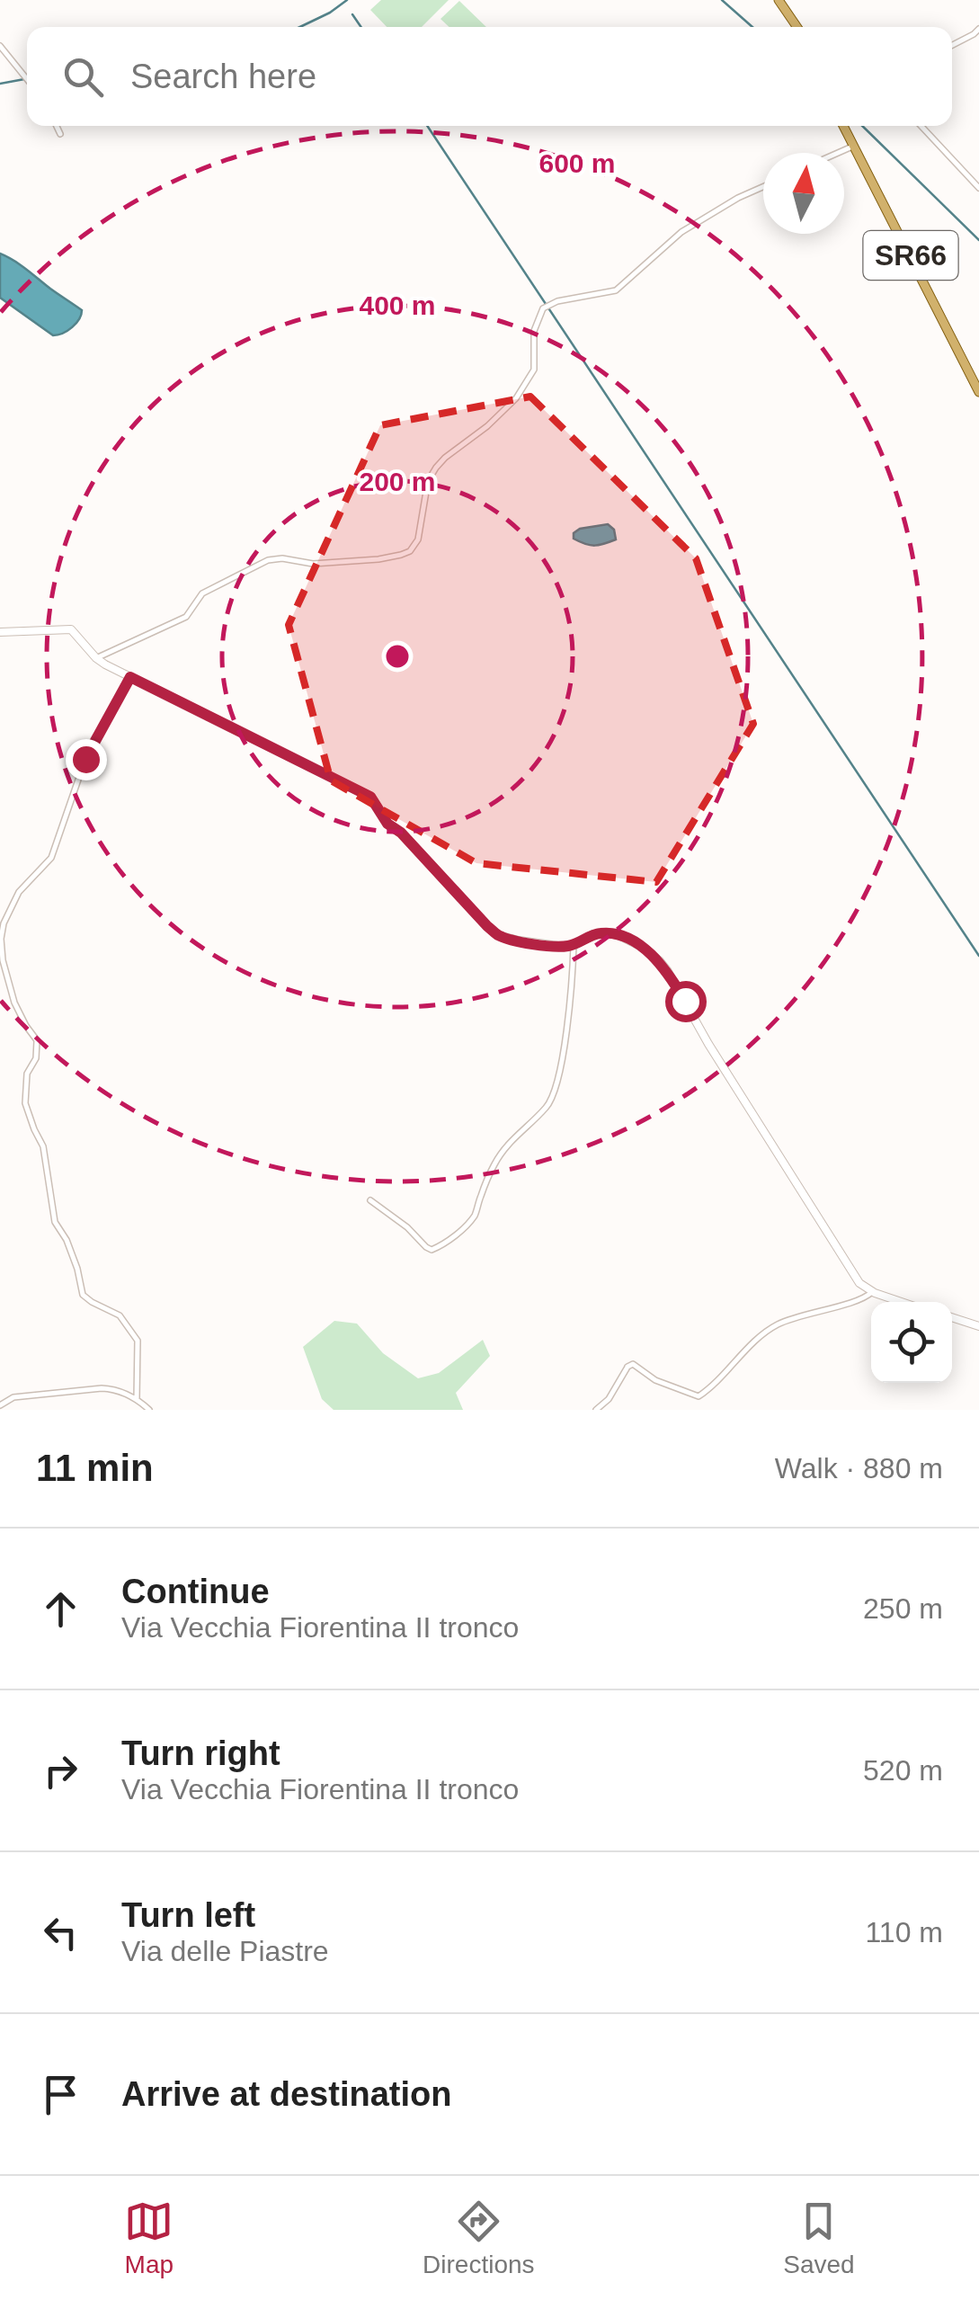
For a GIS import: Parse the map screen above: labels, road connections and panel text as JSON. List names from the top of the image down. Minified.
{"streets":{"main road":["SR66"]},"north":"top","page":{"search":"Search here","heading":["11 min","Walk · 880 m"],"list":[["Continue","Via Vecchia Fiorentina II tronco","250 m"],["Turn right","Via Vecchia Fiorentina II tronco","520 m"],["Turn left","Via delle Piastre","110 m"],"Arrive at destination"],"nav":["Map","Directions","Saved"]},"rings":["600 m","400 m","200 m"]}
